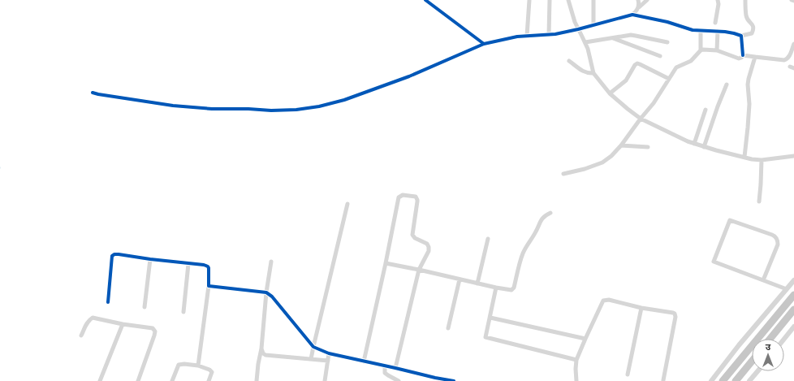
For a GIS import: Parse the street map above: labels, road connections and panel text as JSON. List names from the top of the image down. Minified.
{"north":"top"}
